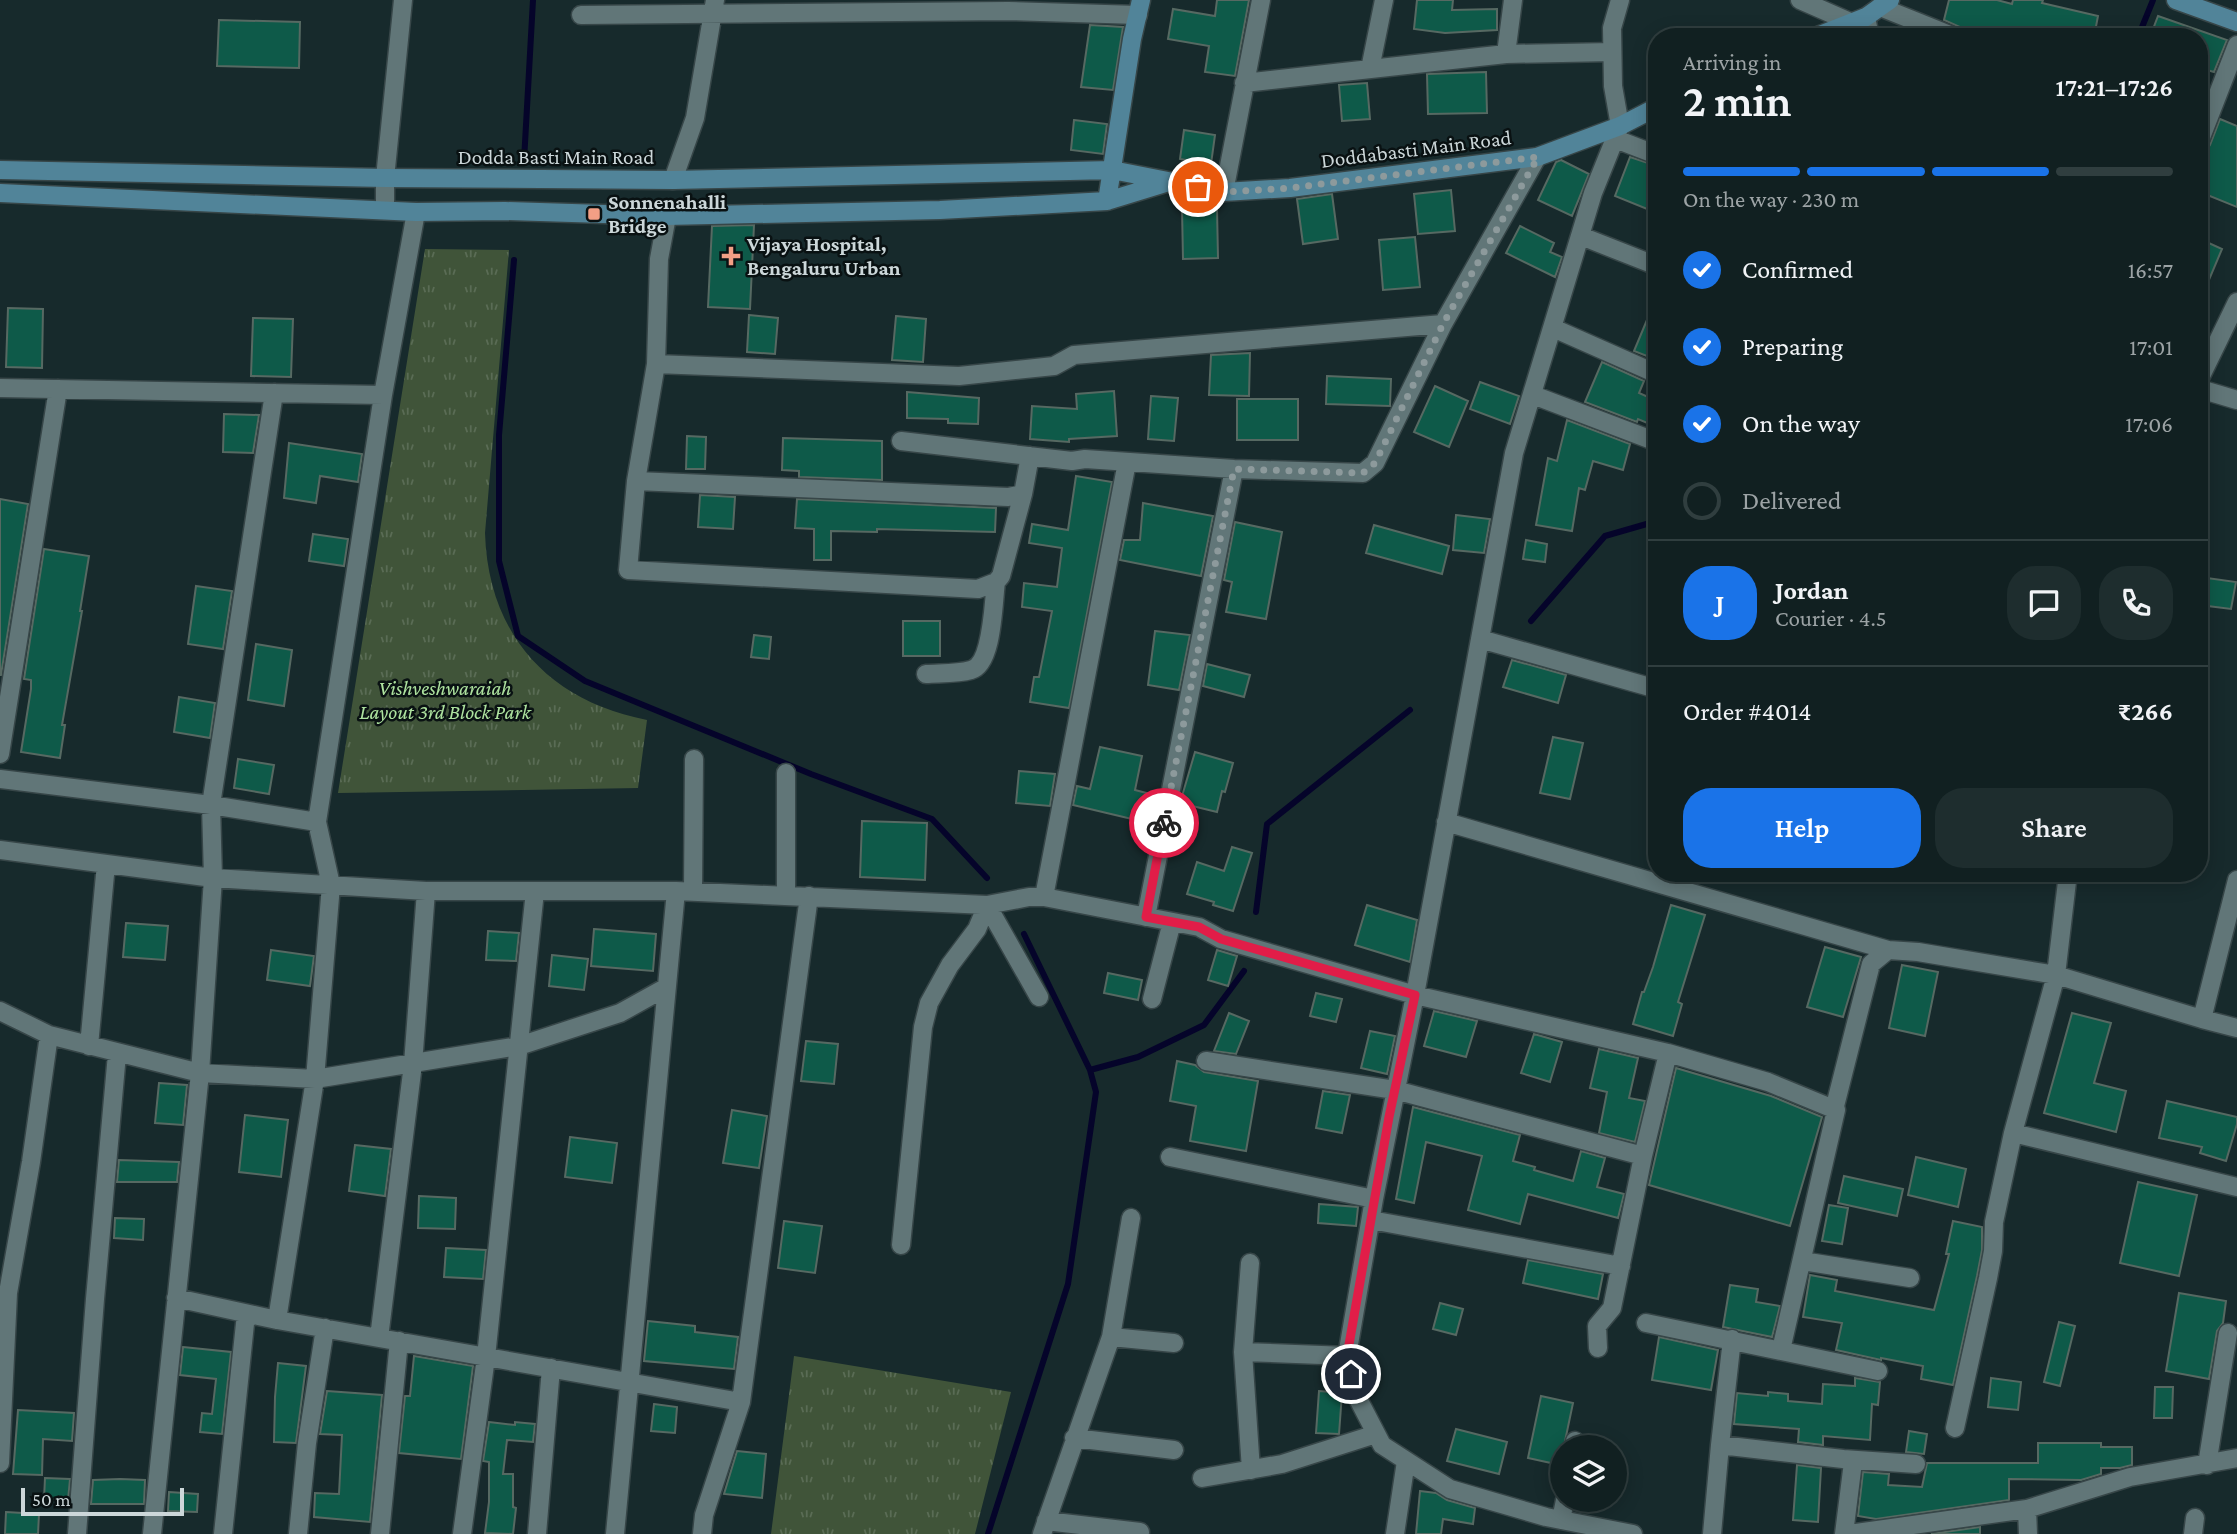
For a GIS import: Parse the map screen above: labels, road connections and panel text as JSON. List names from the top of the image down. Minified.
{"streets":{"street":["Doddabasti Main Road","Dodda Basti Main Road"]},"crossings":[["Doddabasti Main Road","Dodda Basti Main Road"]],"parks":["Vishveshwaraiah Layout 3rd Block Park"],"places":{"transit":["Sonnenahalli Bridge"],"health":["Vijaya Hospital, Bengaluru Urban"]},"scale_bar":"50 m","page":{"heading":["2 min","Arriving in","17:21–17:26"],"panel":["Jordan","Courier · 4.5","Order #4014","₹266"],"bar":"On the way · 230 m","list":[["Confirmed","16:57"],["Preparing","17:01"],["On the way","17:06"],"Delivered"],"round":"J","buttons":["Help","Share"],"scale":"50 m"}}
